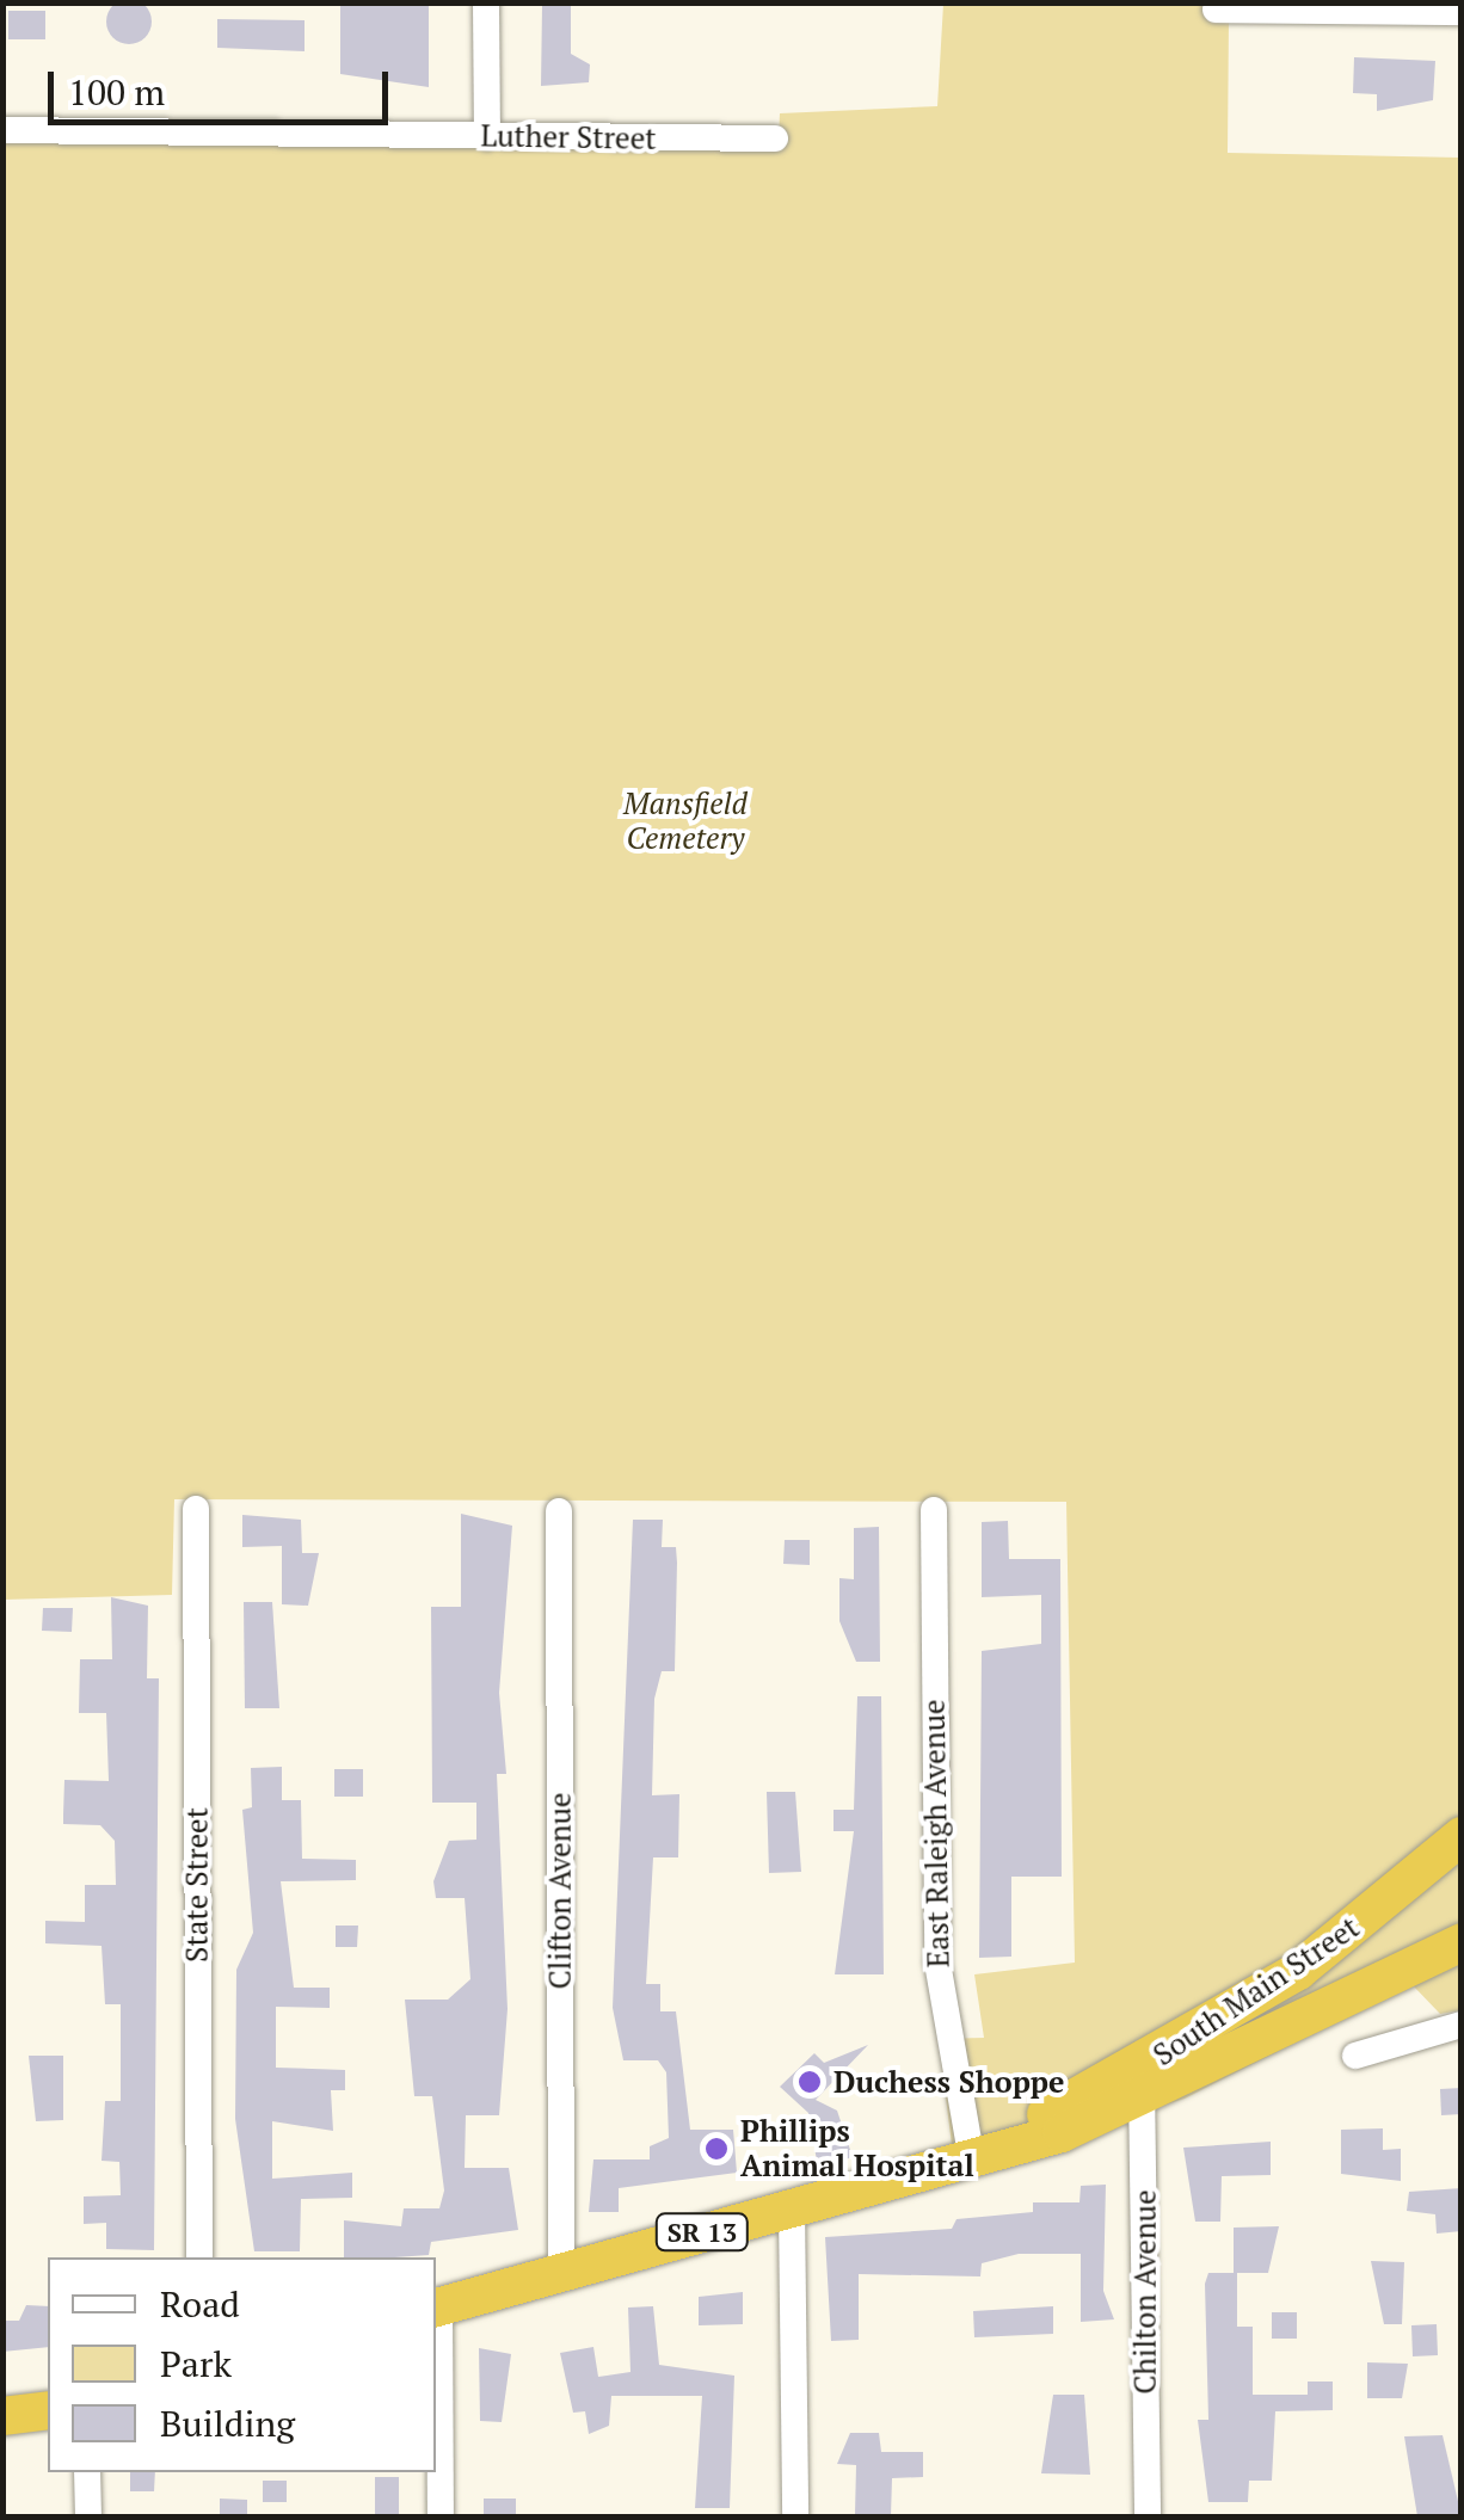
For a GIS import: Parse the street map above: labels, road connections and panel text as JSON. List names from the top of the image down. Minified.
{"streets":{"highway":["South Main Street","SR 13"],"street":["Luther Street","East Raleigh Avenue","State Street","Clifton Avenue","Chilton Avenue"]},"crossings":[["East Raleigh Avenue","South Main Street"],["Clifton Avenue","South Main Street"],["South Main Street","SR 13"],["South Main Street","Chilton Avenue"]],"parks":["Mansfield Cemetery"],"places":["Duchess Shoppe","Phillips Animal Hospital"],"legend":["Road","Park","Building"],"scale_bar":"100 m"}
